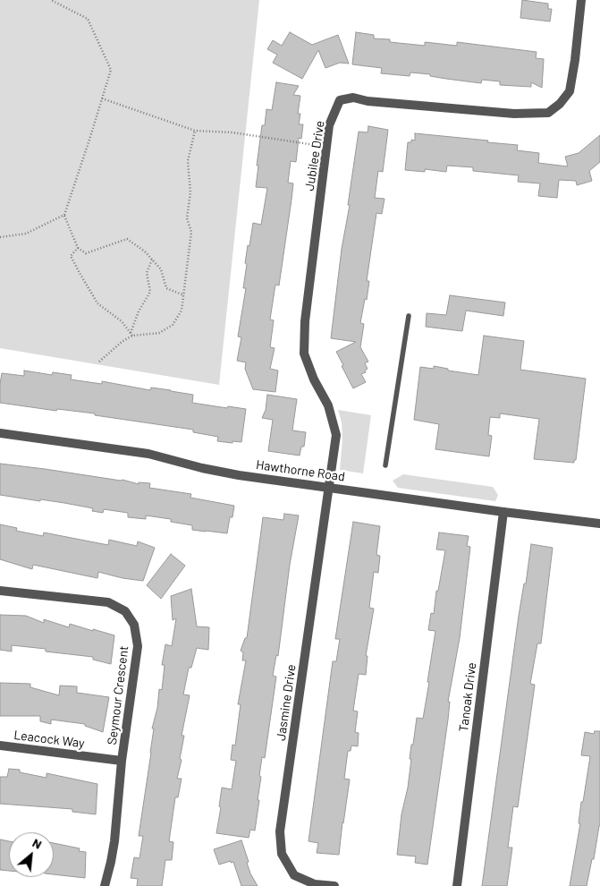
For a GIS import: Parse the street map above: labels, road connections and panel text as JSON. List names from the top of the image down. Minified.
{"streets":{"street":["Jubilee Drive","Hawthorne Road","Seymour Crescent","Tanoak Drive","Jasmine Drive","Leacock Way"]},"crossings":[["Jubilee Drive","Hawthorne Road"],["Jubilee Drive","Jasmine Drive"],["Hawthorne Road","Tanoak Drive"],["Hawthorne Road","Jasmine Drive"],["Seymour Crescent","Leacock Way"]],"north":"top right"}
